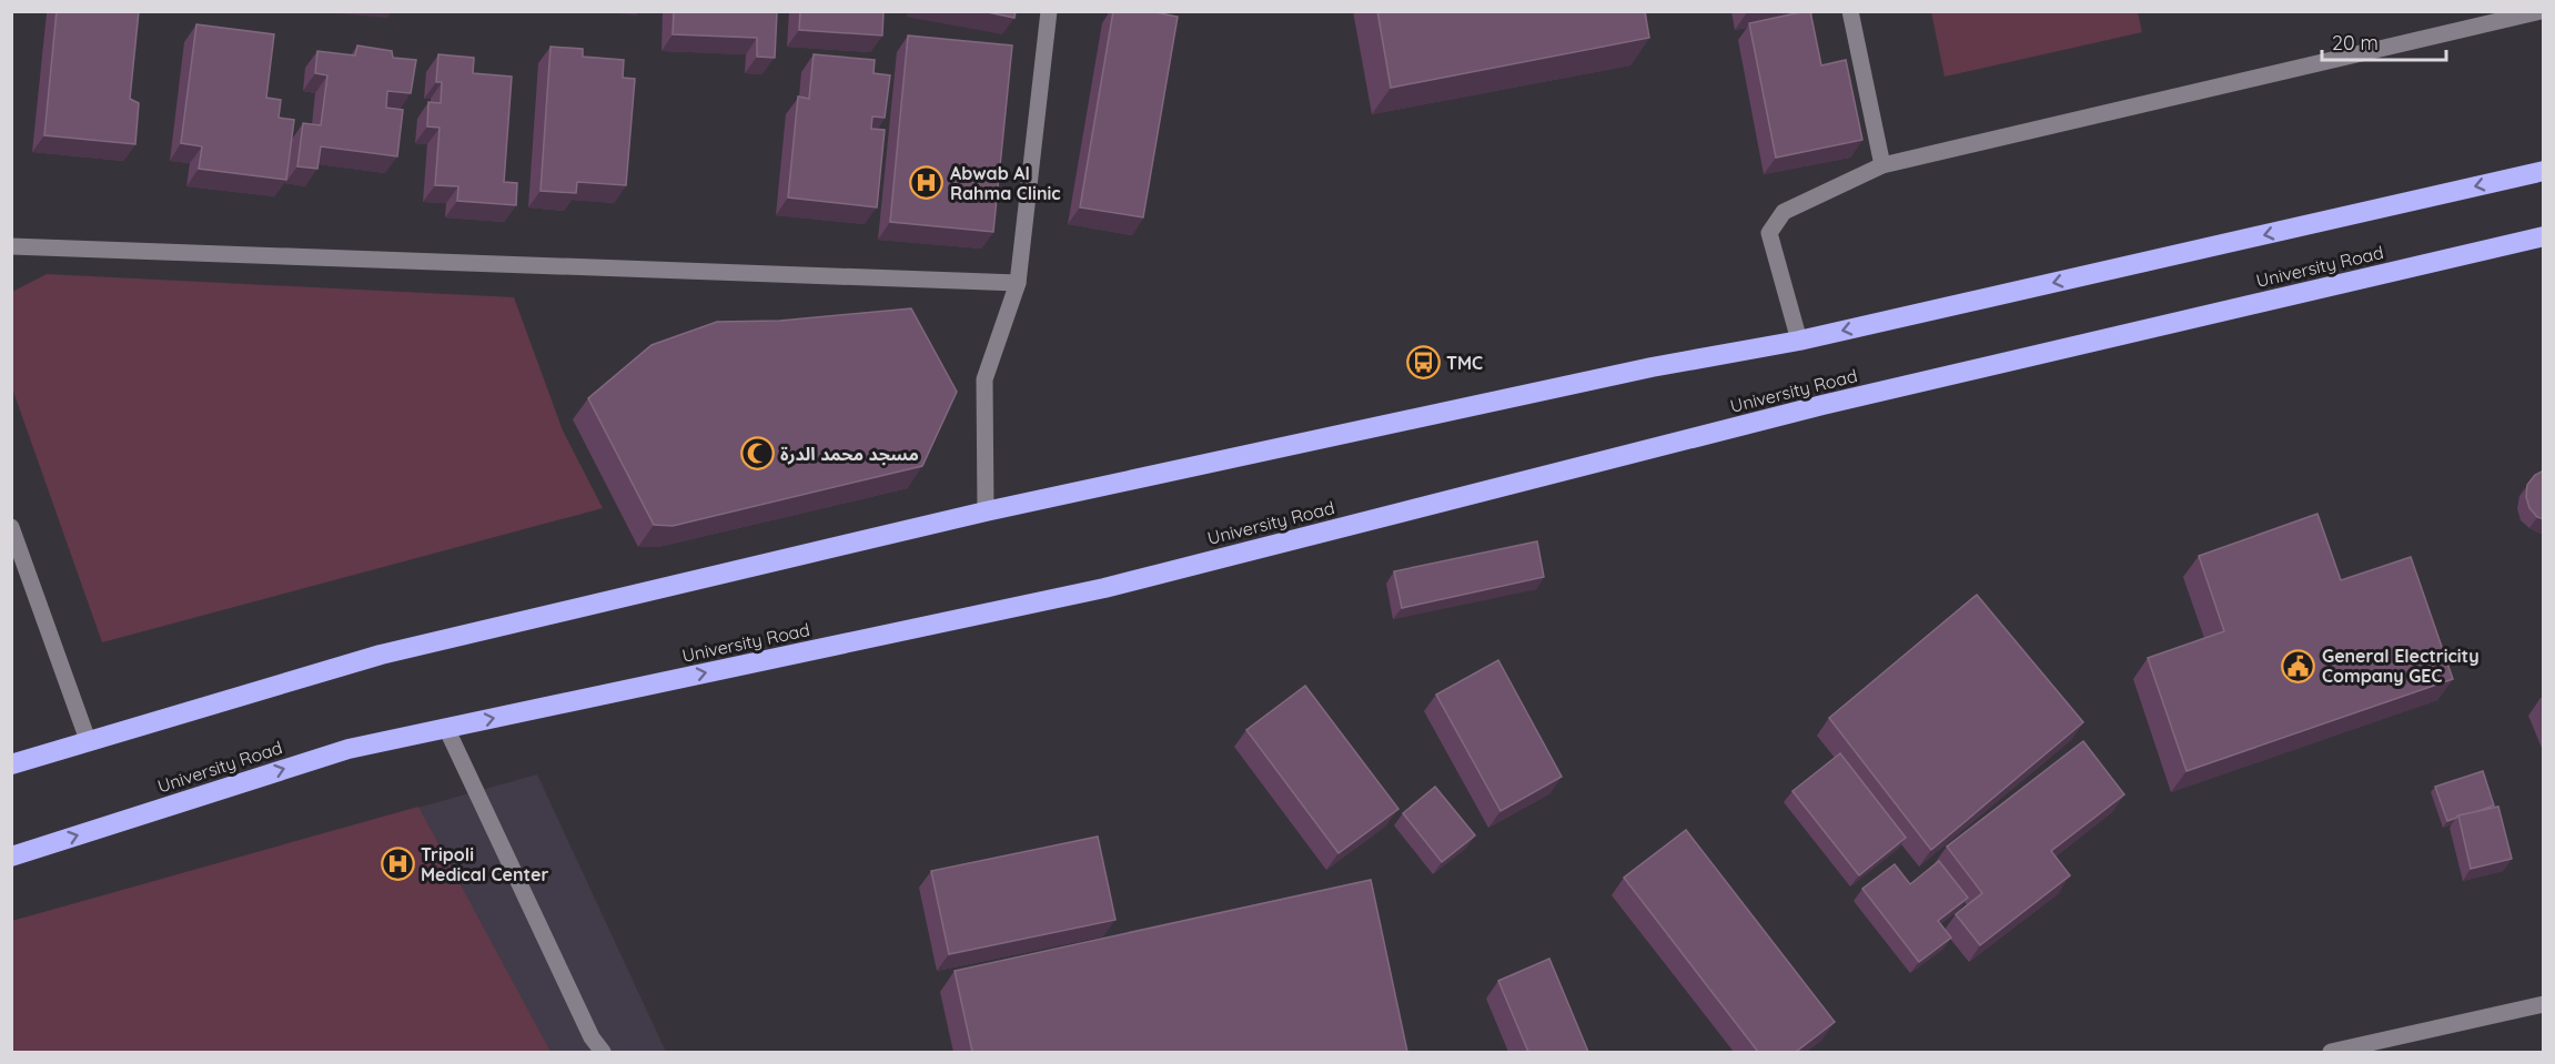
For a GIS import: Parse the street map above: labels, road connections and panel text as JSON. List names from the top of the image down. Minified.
{"streets":{"highway":["University Road"]},"places":{"hospital":["Abwab Al Rahma Clinic","Tripoli Medical Center"],"bus stop":["TMC"],"mosque":["مسجد محمد الدرة"],"public building":["General Electricity Company GEC"]},"scale_bar":"20 m"}
